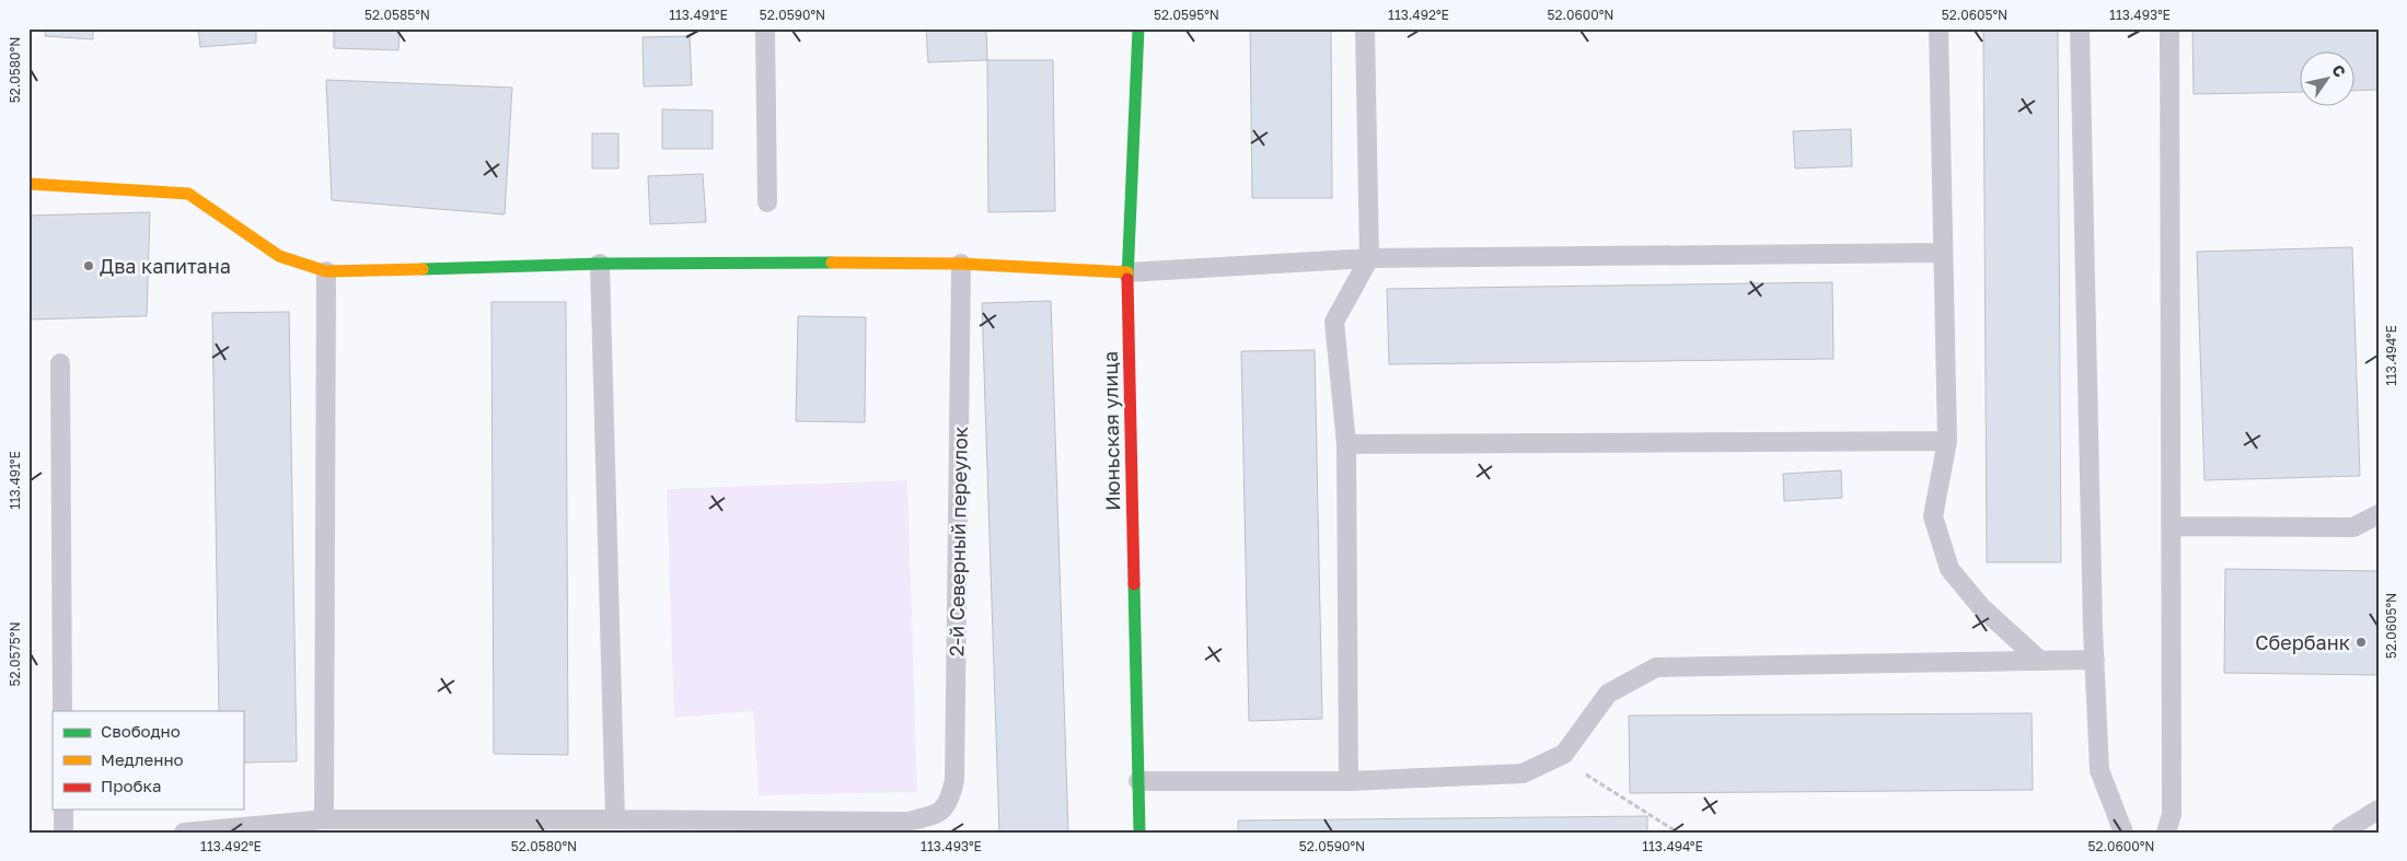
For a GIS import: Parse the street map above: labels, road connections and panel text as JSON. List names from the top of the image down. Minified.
{"streets":{"street":["Июньская улица"],"lane":["2-й Северный переулок"]},"places":["Два капитана","Сбербанк"],"legend":["Свободно","Медленно","Пробка"],"north":"top right","coordinates":["52.0585°N","113.491°E","52.0590°N","52.0595°N","113.492°E","52.0600°N","52.0605°N","113.493°E","52.0580°N","113.494°E","52.0575°N"]}
